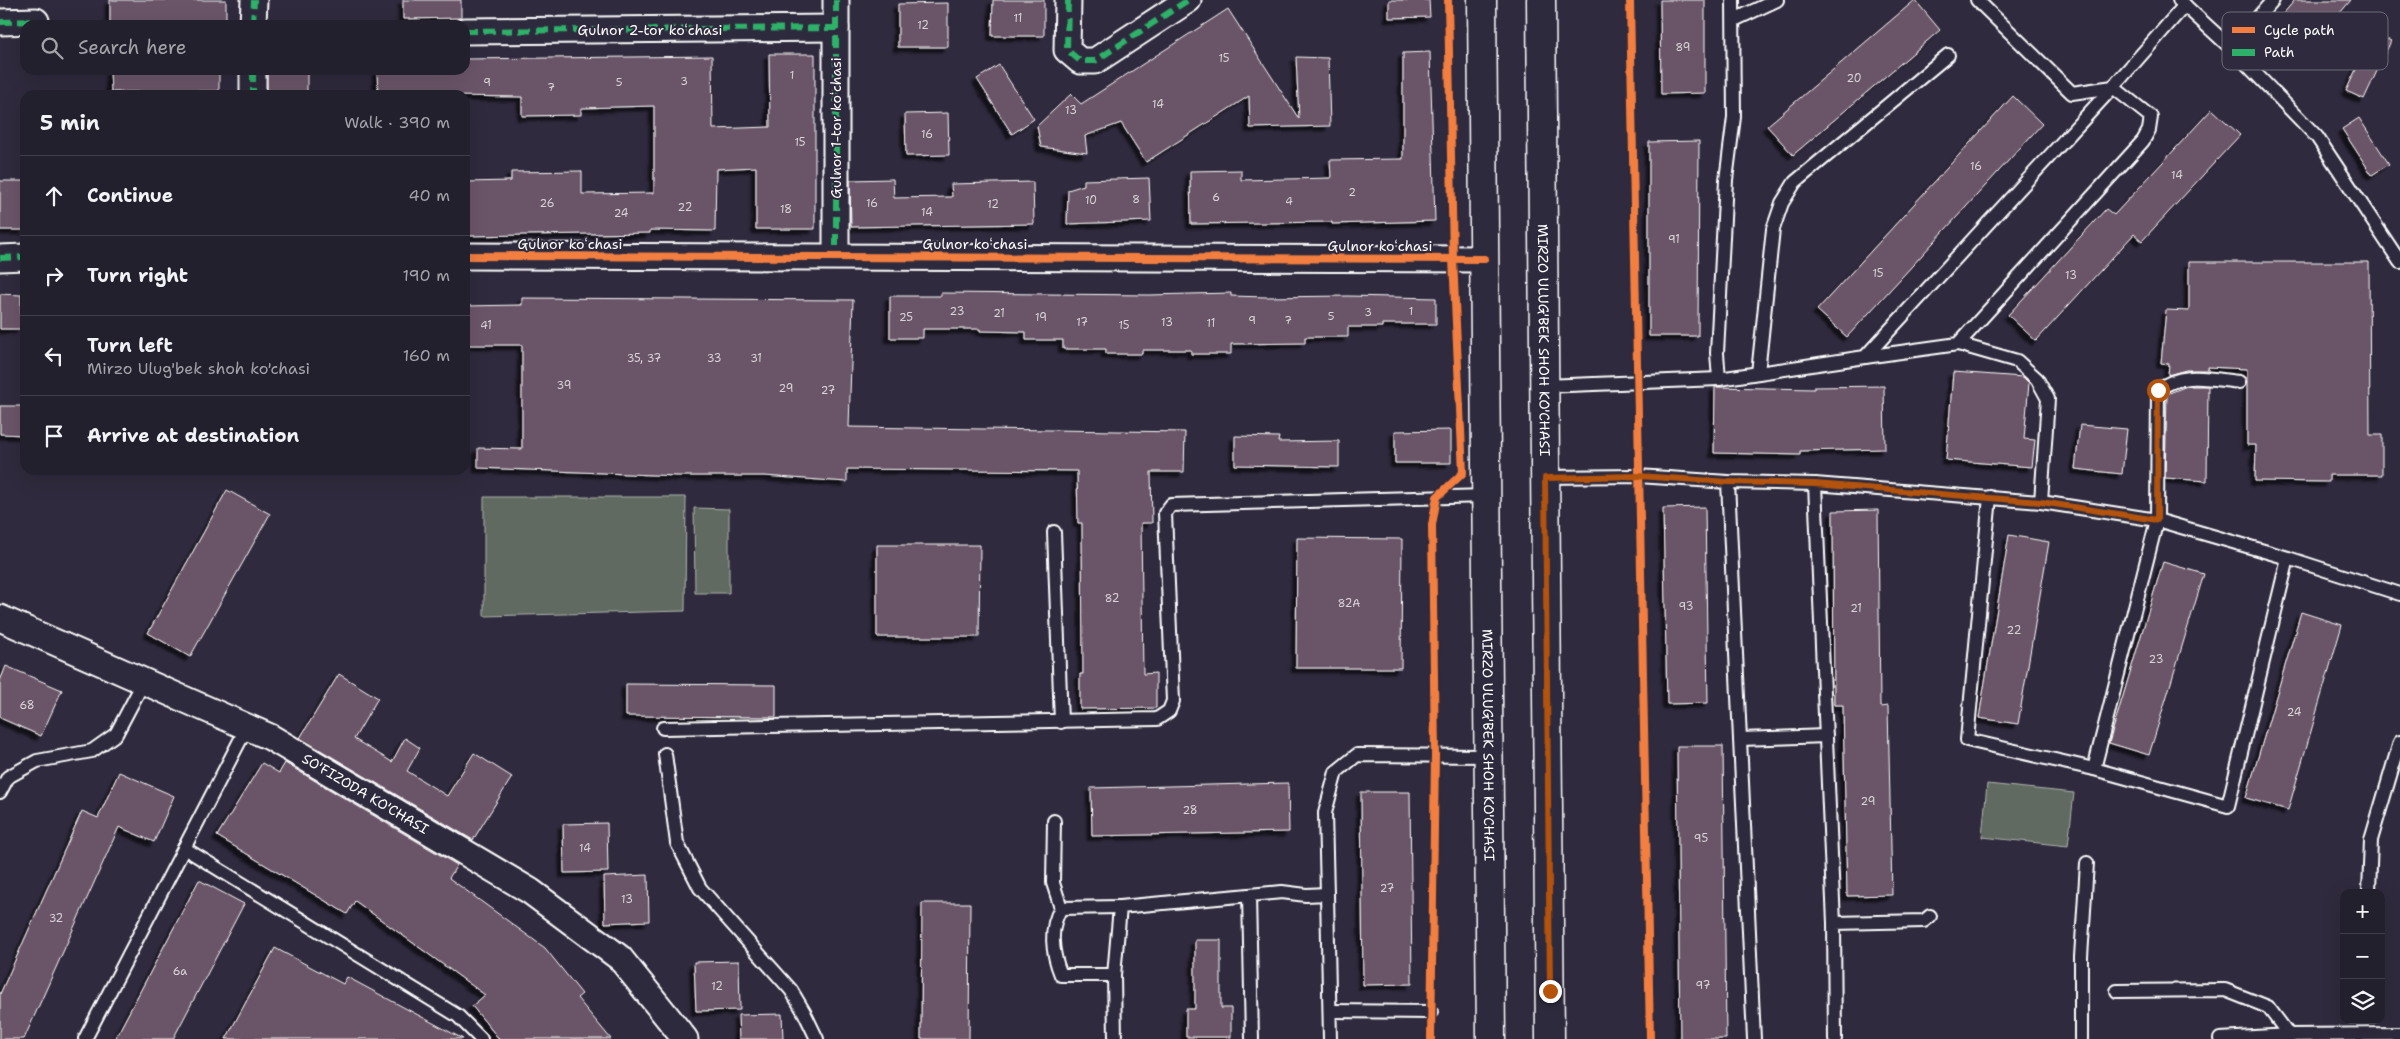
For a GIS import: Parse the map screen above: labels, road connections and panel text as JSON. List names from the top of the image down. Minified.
{"streets":{"main road":["MIRZO ULUG'BEK SHOH KO'CHASI"],"street":["Gulnor 2-tor koʻchasi","Gulnor 1-tor koʻchasi","Gulnor koʻchasi","SO'FIZODA KO'CHASI"]},"crossings":[["Gulnor 2-tor koʻchasi","Gulnor 1-tor koʻchasi"],["Gulnor 1-tor koʻchasi","Gulnor koʻchasi"],["Gulnor koʻchasi","MIRZO ULUG'BEK SHOH KO'CHASI"]],"house_numbers":["11","12","89","15","1","20","3","9","5","7","14","13","16","15","16","14","2","6","8","10","4","26","16","12","22","18","14","24","91","15","13","23","1","3","21","5","25","19","9","7","17","13","11","41","15","35, 37","33","31","39","29","27","82","82А","93","21","22","23","68","24","29","28","95","14","27","13","32","6a","97","12"],"legend":["Cycle path","Path"],"page":{"search":"Search here","heading":["5 min","Walk · 390 m"],"list":[["Continue","40 m"],["Turn right","190 m"],["Turn left","Mirzo Ulug'bek shoh ko'chasi","160 m"],"Arrive at destination"],"map_buttons":["+","−"]}}
